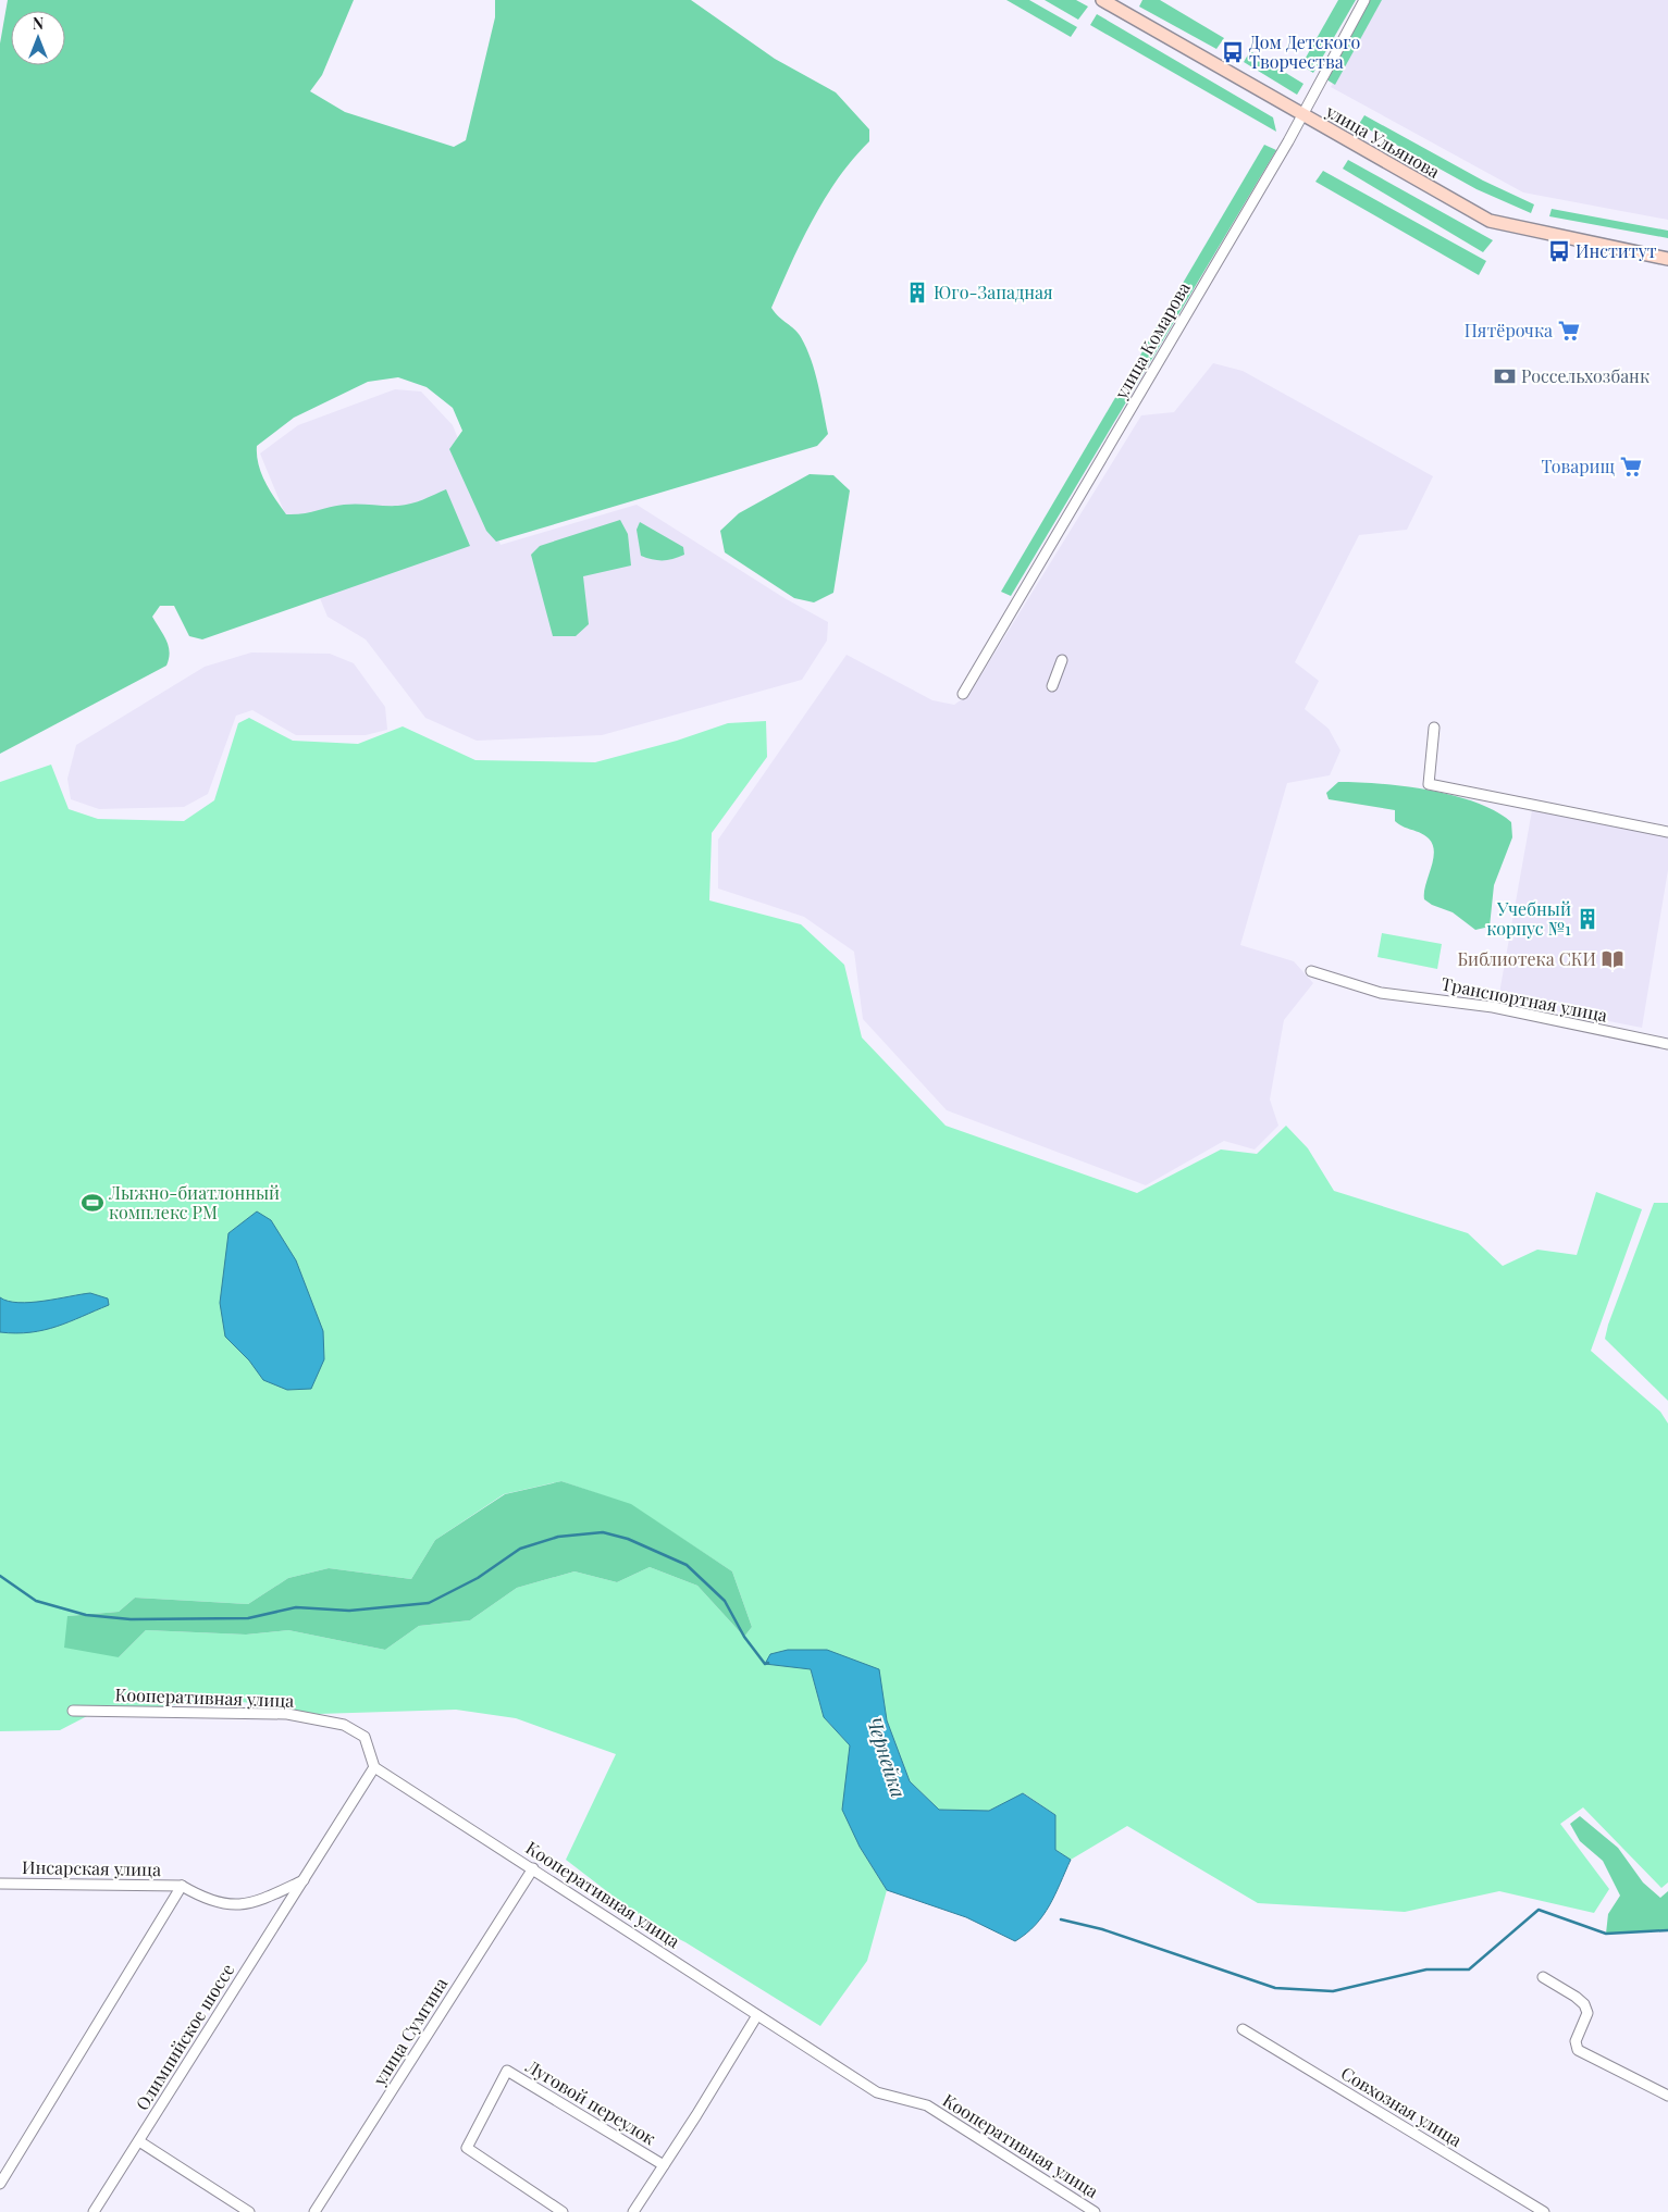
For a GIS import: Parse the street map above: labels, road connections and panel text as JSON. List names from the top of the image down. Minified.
{"streets":{"main road":["улица Ульянова"],"street":["улица Комарова","Транспортная улица","Кооперативная улица","Инсарская улица","улица Сумгина","Олимпийское шоссе","Луговой переулок","Совхозная улица"]},"crossings":[["улица Ульянова","улица Комарова"],["Кооперативная улица","улица Сумгина"],["Кооперативная улица","Олимпийское шоссе"],["Кооперативная улица","Луговой переулок"]],"water":["Чернейка"],"places":{"bus stop":["Дом Детского Творчества","Институт"],"building":["Юго-Западная","Учебный корпус №1"],"supermarket":["Пятёрочка","Товарищ"],"bank":["Россельхозбанк"],"library":["Библиотека СКИ"],"sports":["Лыжно-биатлонный комплекс РМ"]},"north":"top"}
